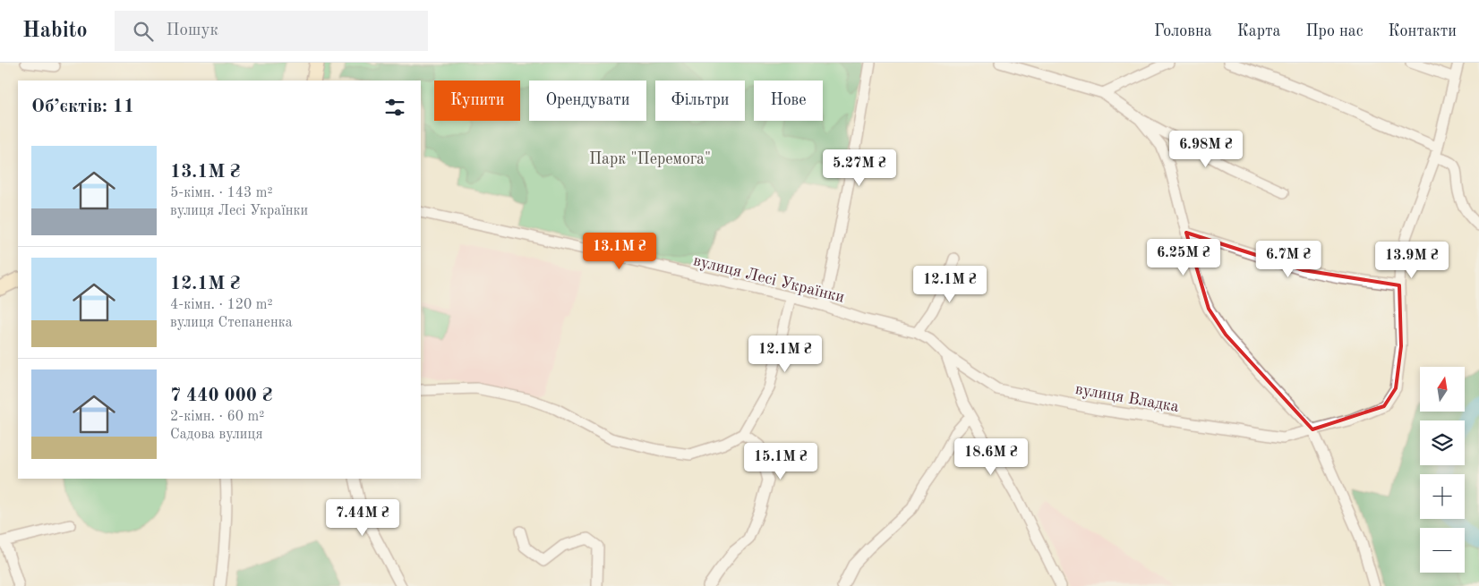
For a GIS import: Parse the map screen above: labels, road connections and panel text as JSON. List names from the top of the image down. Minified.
{"streets":{"street":["вулиця Лесі Українки","вулиця Владка"]},"crossings":[["вулиця Лесі Українки","вулиця Владка"]],"parks":["Парк \"Перемога\""],"north":"top","page":{"header":"Habito","search":"Пошук","nav":["Головна","Карта","Про нас","Контакти"],"chip":["Купити","Орендувати","Фільтри","Нове"],"heading":"Об’єктів: 11","price":["6.98M ₴","5.27M ₴","13.1M ₴","6.25M ₴","6.7M ₴","13.9M ₴","12.1M ₴","12.1M ₴","18.6M ₴","15.1M ₴","7.44M ₴"],"list":[{"name":"13.1M ₴","note":"5-кімн. · 143 m² · вулиця Лесі Українки"},{"name":"12.1M ₴","note":"4-кімн. · 120 m² · вулиця Степаненка"},{"name":"7 440 000 ₴","note":"2-кімн. · 60 m² · Садова вулиця"}],"map_buttons":["+","−"]}}
